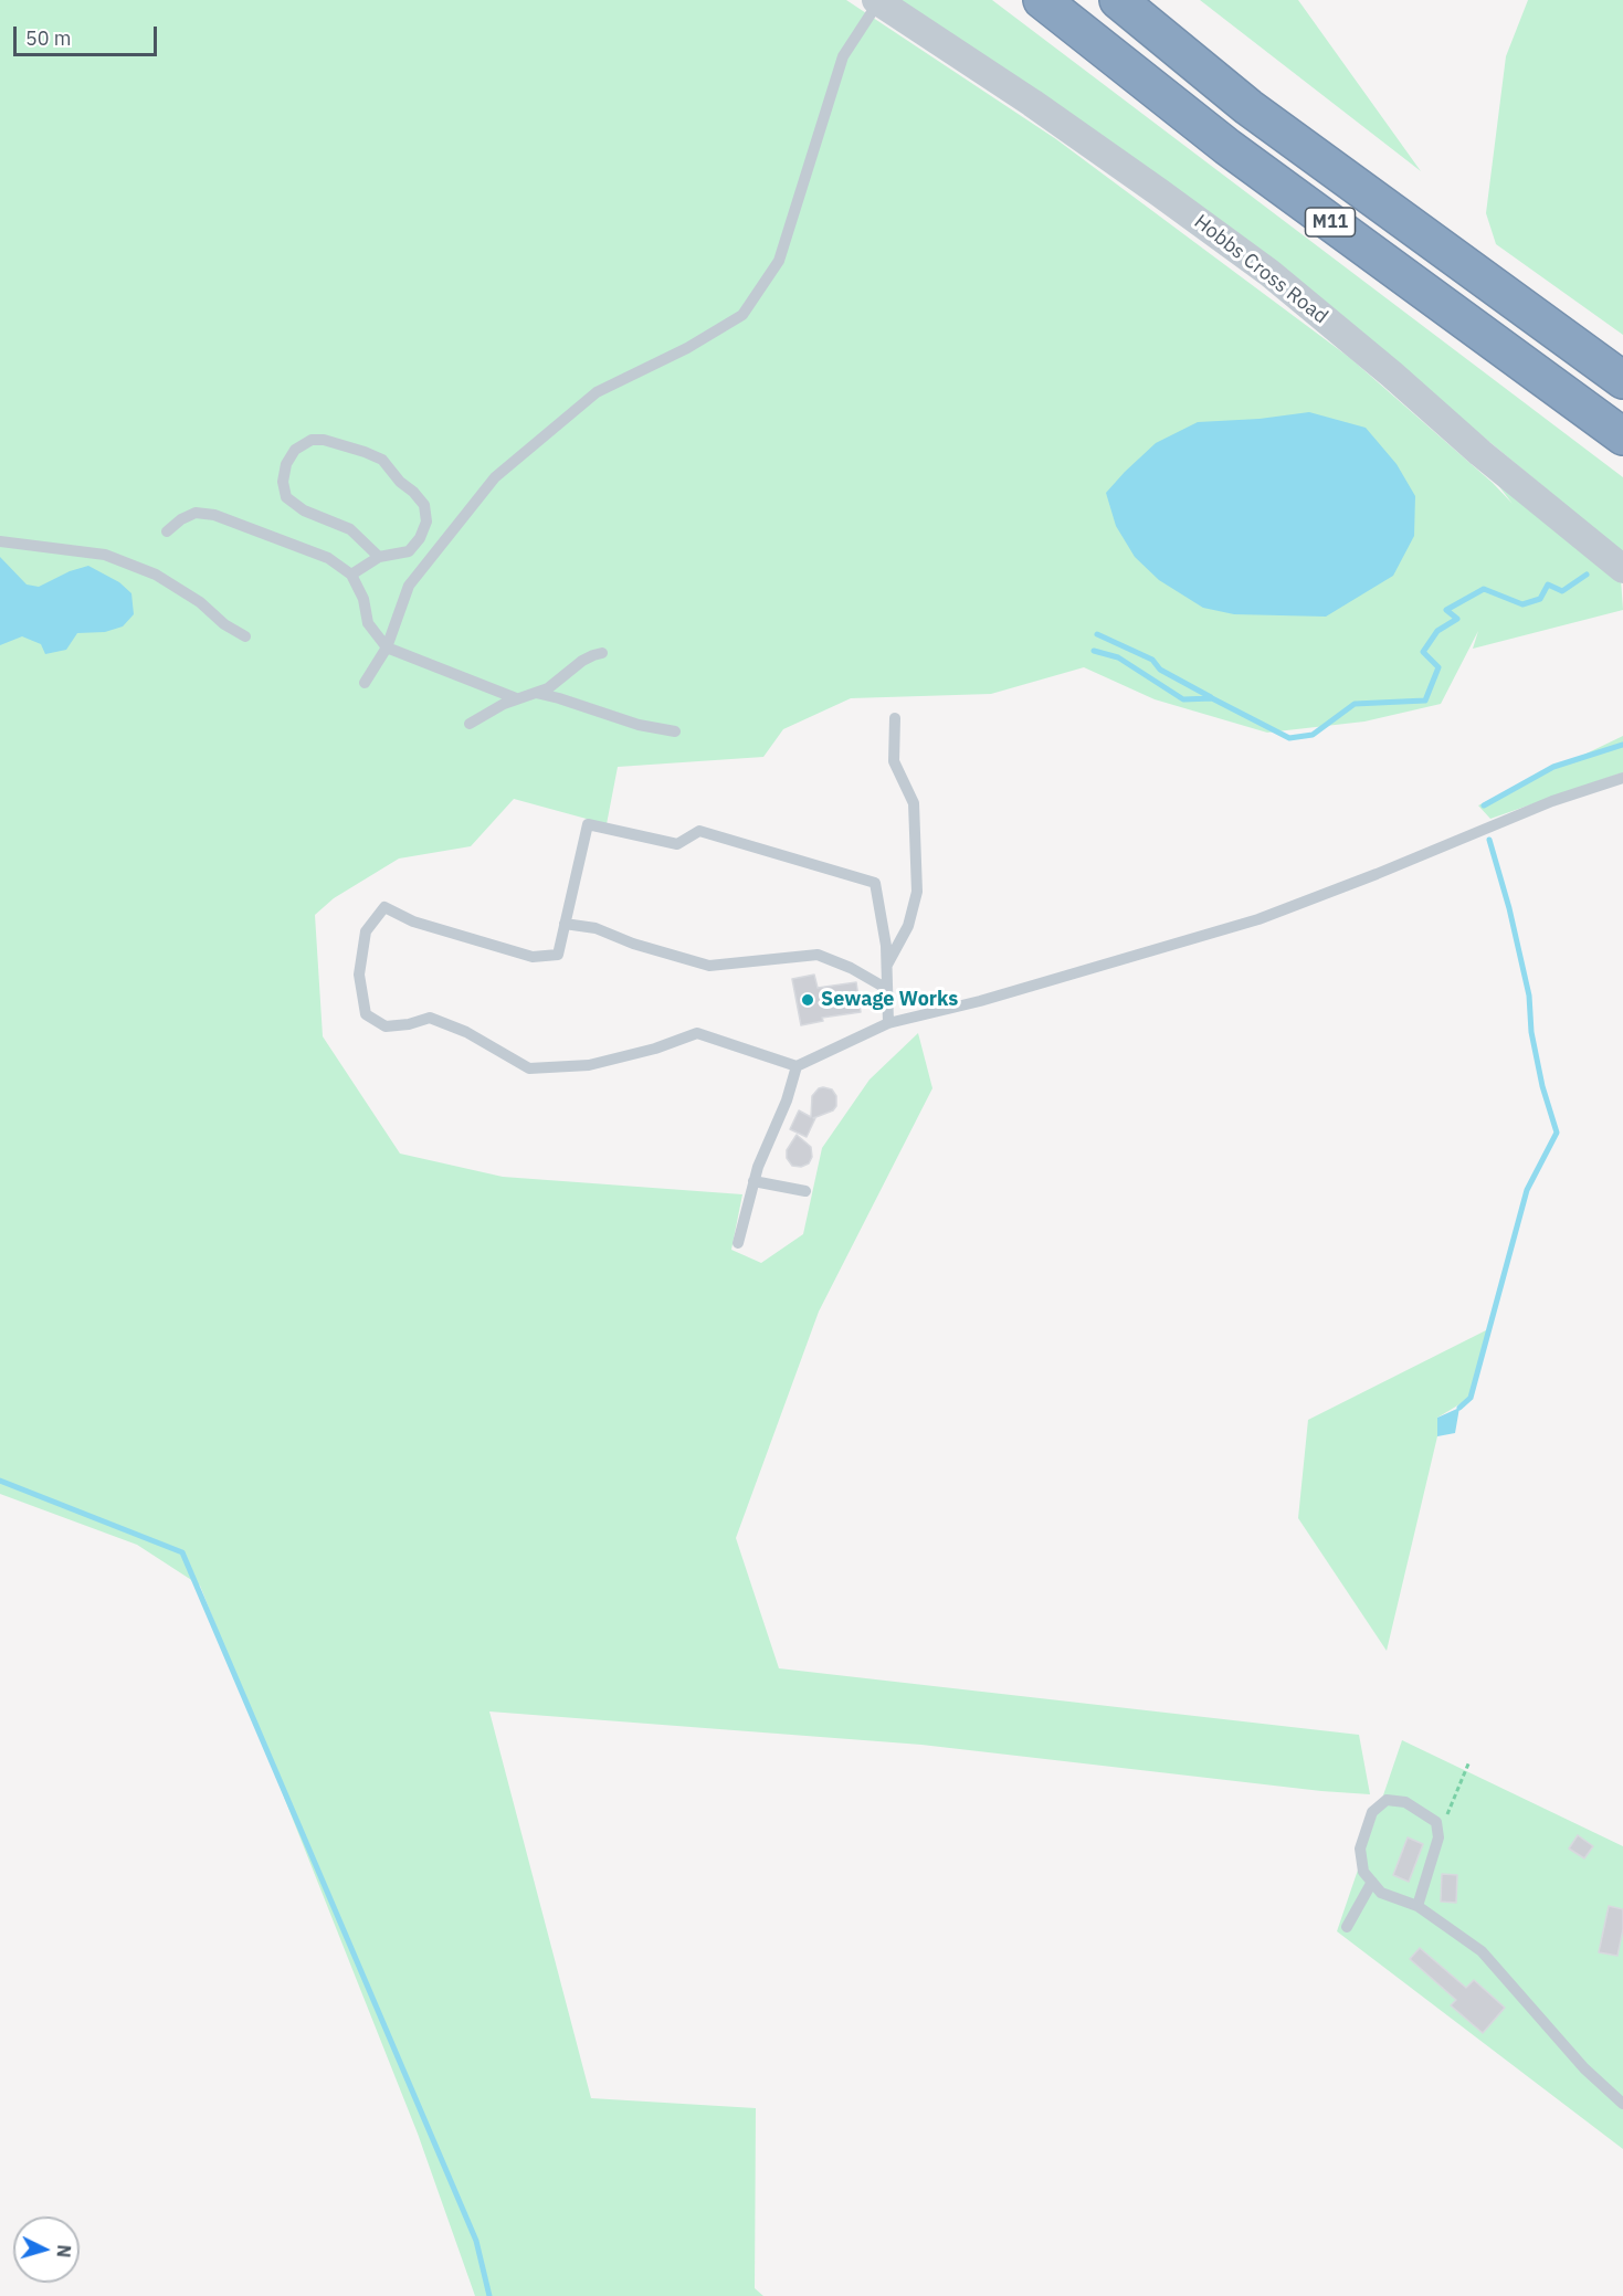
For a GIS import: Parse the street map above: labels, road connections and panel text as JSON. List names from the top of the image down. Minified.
{"streets":{"highway":["M11"],"street":["Hobbs Cross Road"]},"places":["Sewage Works"],"scale_bar":"50 m","north":"right"}
